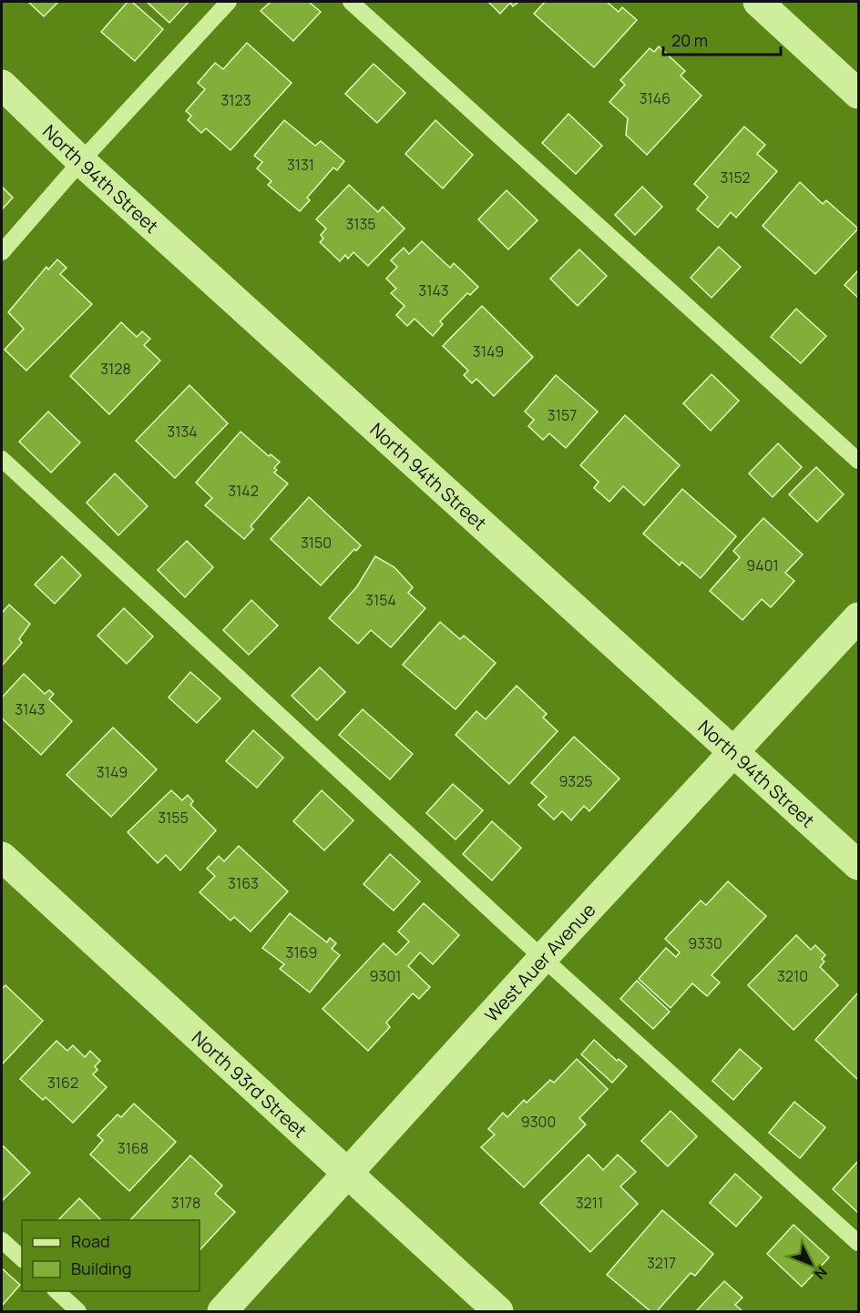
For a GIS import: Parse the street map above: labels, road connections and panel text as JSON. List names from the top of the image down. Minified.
{"streets":{"street":["North 94th Street","West Auer Avenue","North 93rd Street"]},"crossings":[["North 94th Street","West Auer Avenue"],["West Auer Avenue","North 93rd Street"]],"house_numbers":["3146","3123","3131","3152","3135","3143","3149","3128","3157","3134","3142","3150","9401","3154","3143","3149","9325","3155","3163","9330","3169","9301","3210","3162","9300","3168","3178","3211","3217"],"legend":["Road","Building"],"scale_bar":"20 m","north":"bottom right"}
